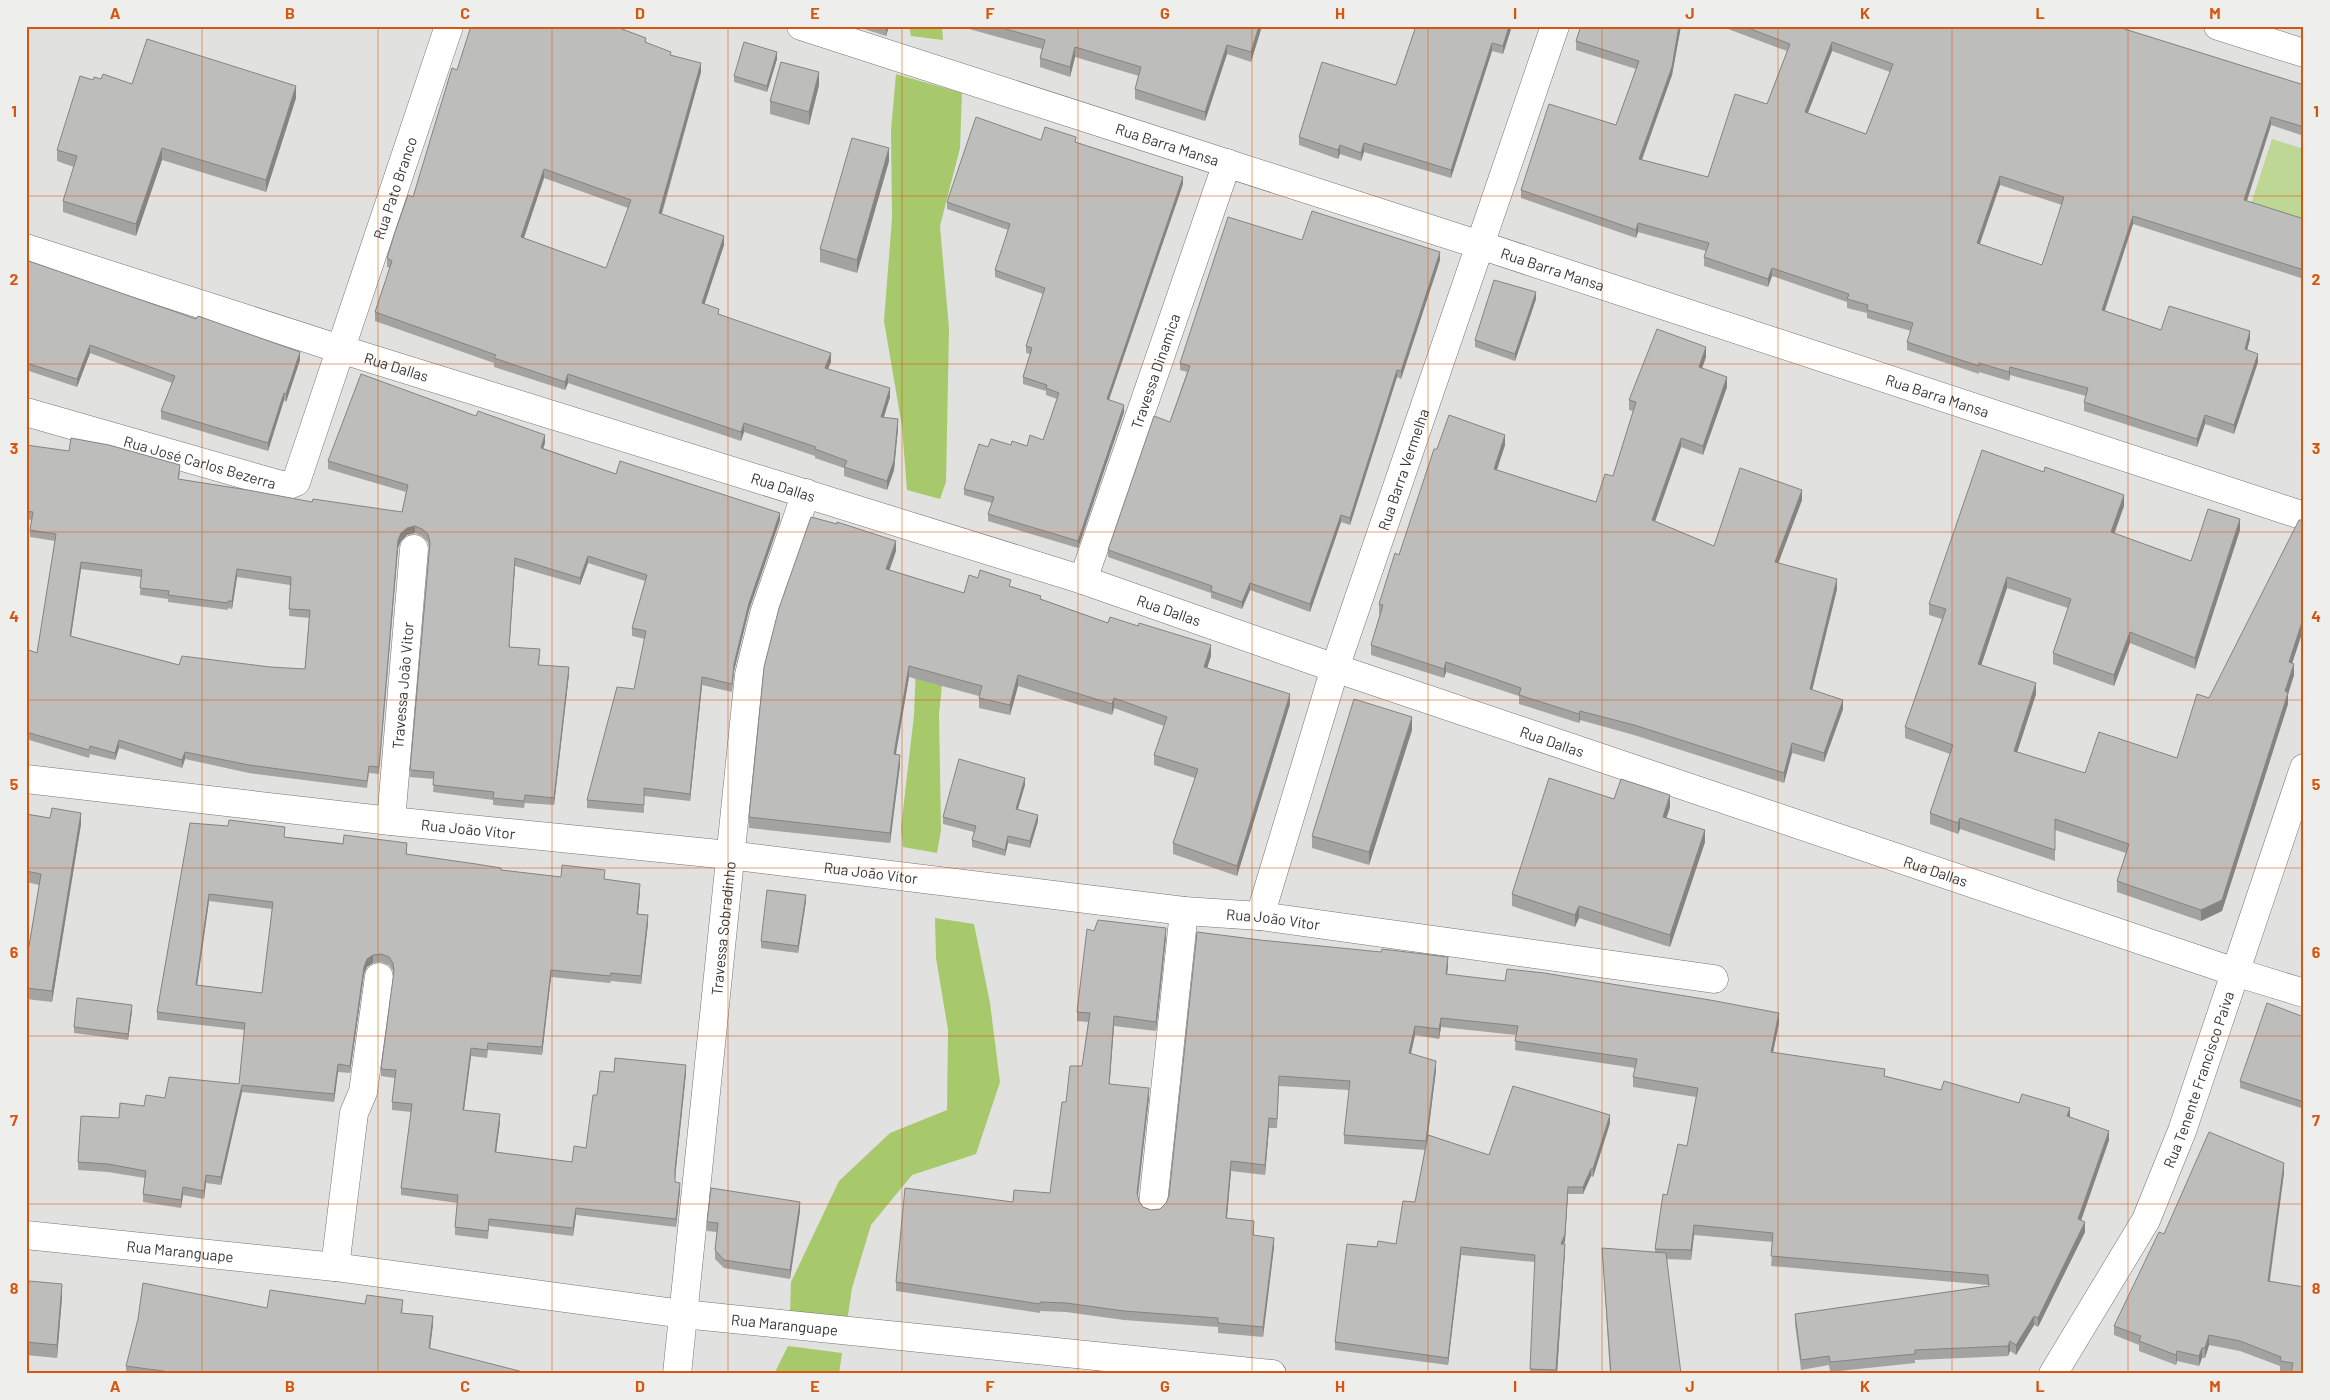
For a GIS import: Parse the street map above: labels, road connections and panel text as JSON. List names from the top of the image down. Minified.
{"streets":{"street":["Rua Barra Mansa","Rua Pato Branco","Rua Dallas","Travessa Dinamica","Rua José Carlos Bezerra","Rua Barra Vermelha","Travessa João Vitor","Rua João Vítor","Travessa Sobradinho","Rua Tenente Francisco Paiva","Rua Maranguape"]},"crossings":[["Rua Barra Mansa","Travessa Dinamica"],["Rua Barra Mansa","Rua Barra Vermelha"],["Rua Pato Branco","Rua Dallas"],["Rua Pato Branco","Rua José Carlos Bezerra"],["Rua Dallas","Travessa Dinamica"],["Rua Dallas","Rua José Carlos Bezerra"],["Rua Dallas","Rua Barra Vermelha"],["Rua Dallas","Travessa Sobradinho"],["Rua Dallas","Rua Tenente Francisco Paiva"],["Rua Barra Vermelha","Rua João Vítor"],["Travessa João Vitor","Rua João Vítor"],["Rua João Vítor","Travessa Sobradinho"],["Travessa Sobradinho","Rua Maranguape"]],"grid":{"columns":["A","B","C","D","E","F","G","H","I","J","K","L","M"],"rows":["1","2","3","4","5","6","7","8"]}}
